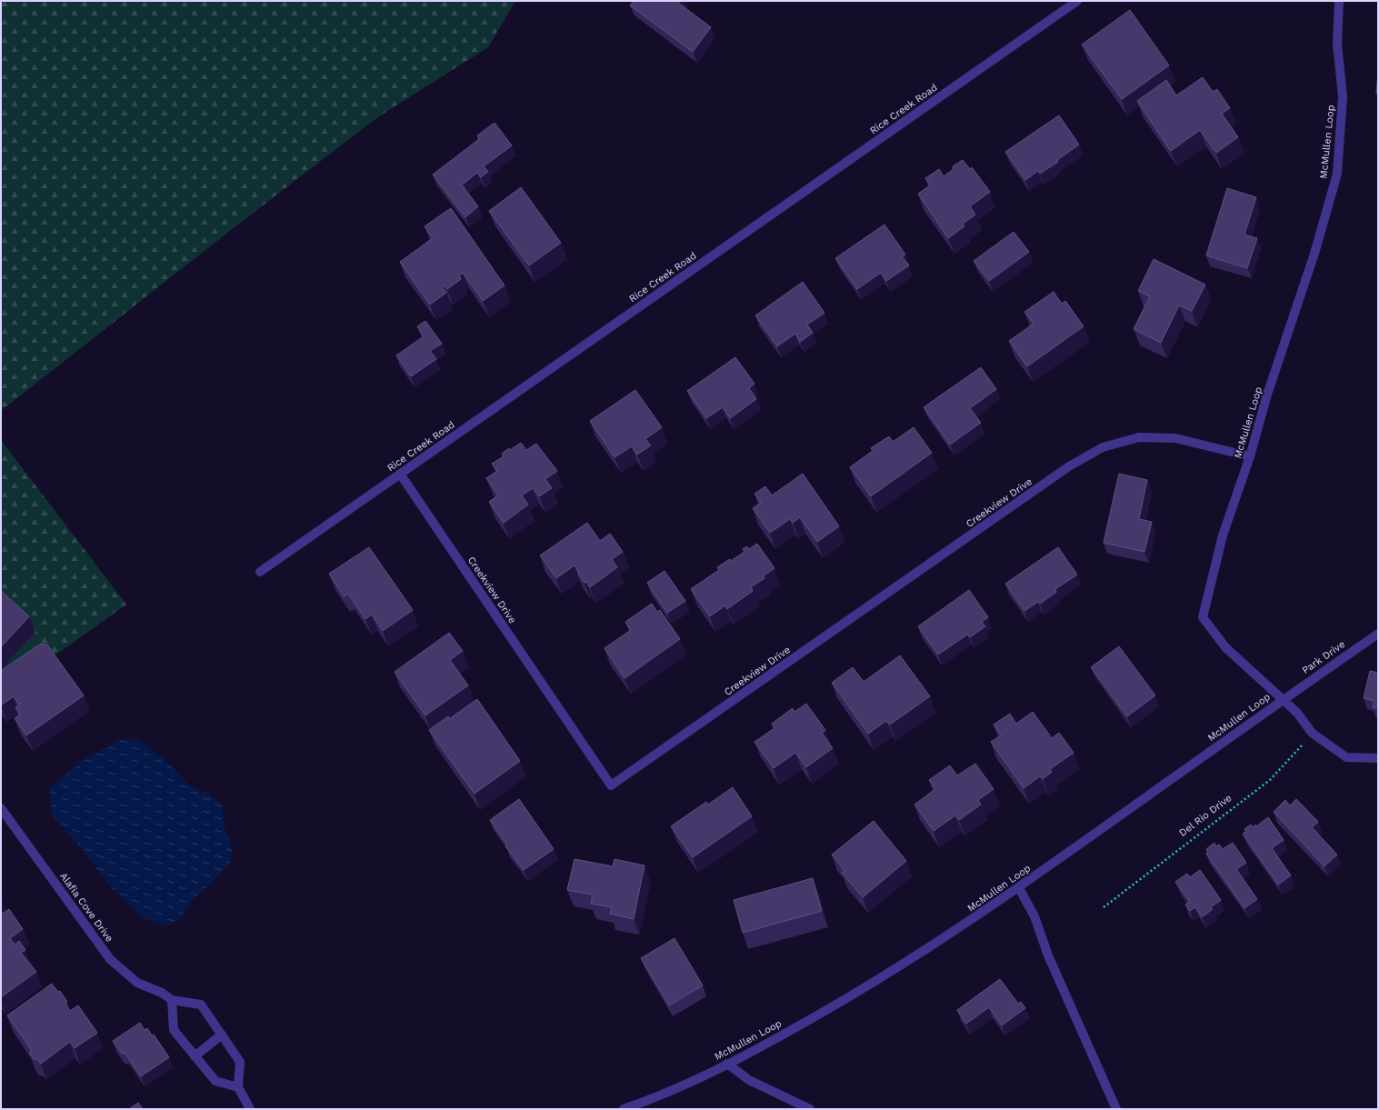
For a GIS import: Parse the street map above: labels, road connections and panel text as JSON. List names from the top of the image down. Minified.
{"streets":{"street":["Rice Creek Road","McMullen Loop","Creekview Drive","Park Drive","Alafia Cove Drive"],"path":["Del Rio Drive"]},"crossings":[["Rice Creek Road","Creekview Drive"],["McMullen Loop","Creekview Drive"],["McMullen Loop","Park Drive"]]}
